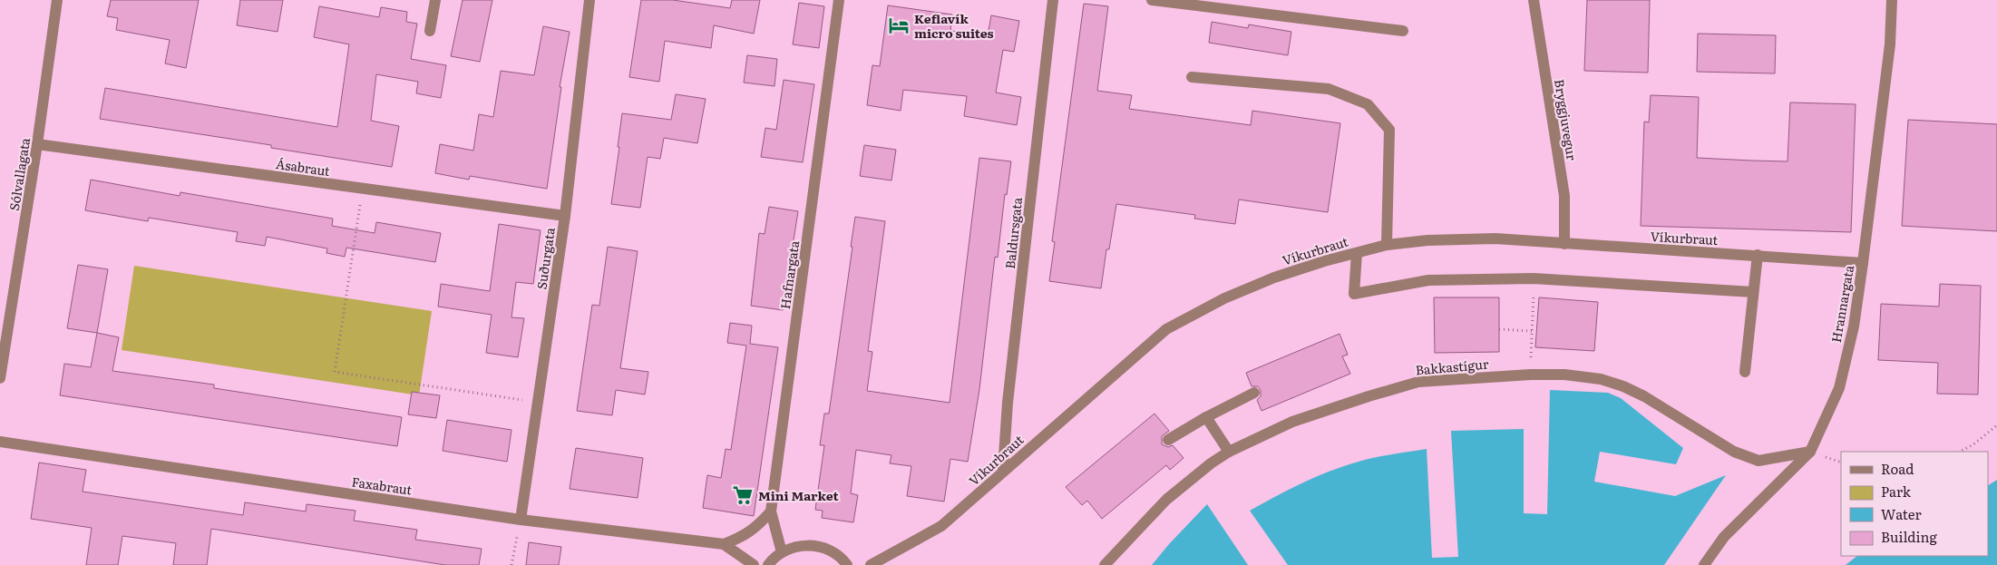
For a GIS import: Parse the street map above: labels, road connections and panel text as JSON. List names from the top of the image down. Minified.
{"streets":{"street":["Bryggjuvegur","Ásabraut","Sólvallagata","Baldursgata","Víkurbraut","Suðurgata","Hafnargata","Hrannargata","Bakkastígur","Faxabraut"]},"crossings":[["Bryggjuvegur","Víkurbraut"],["Ásabraut","Sólvallagata"],["Ásabraut","Suðurgata"],["Baldursgata","Víkurbraut"],["Víkurbraut","Hrannargata"],["Suðurgata","Faxabraut"],["Hrannargata","Bakkastígur"]],"places":{"hotel":["Keflavík micro suites"],"supermarket":["Mini Market"]},"legend":["Road","Park","Water","Building"]}
